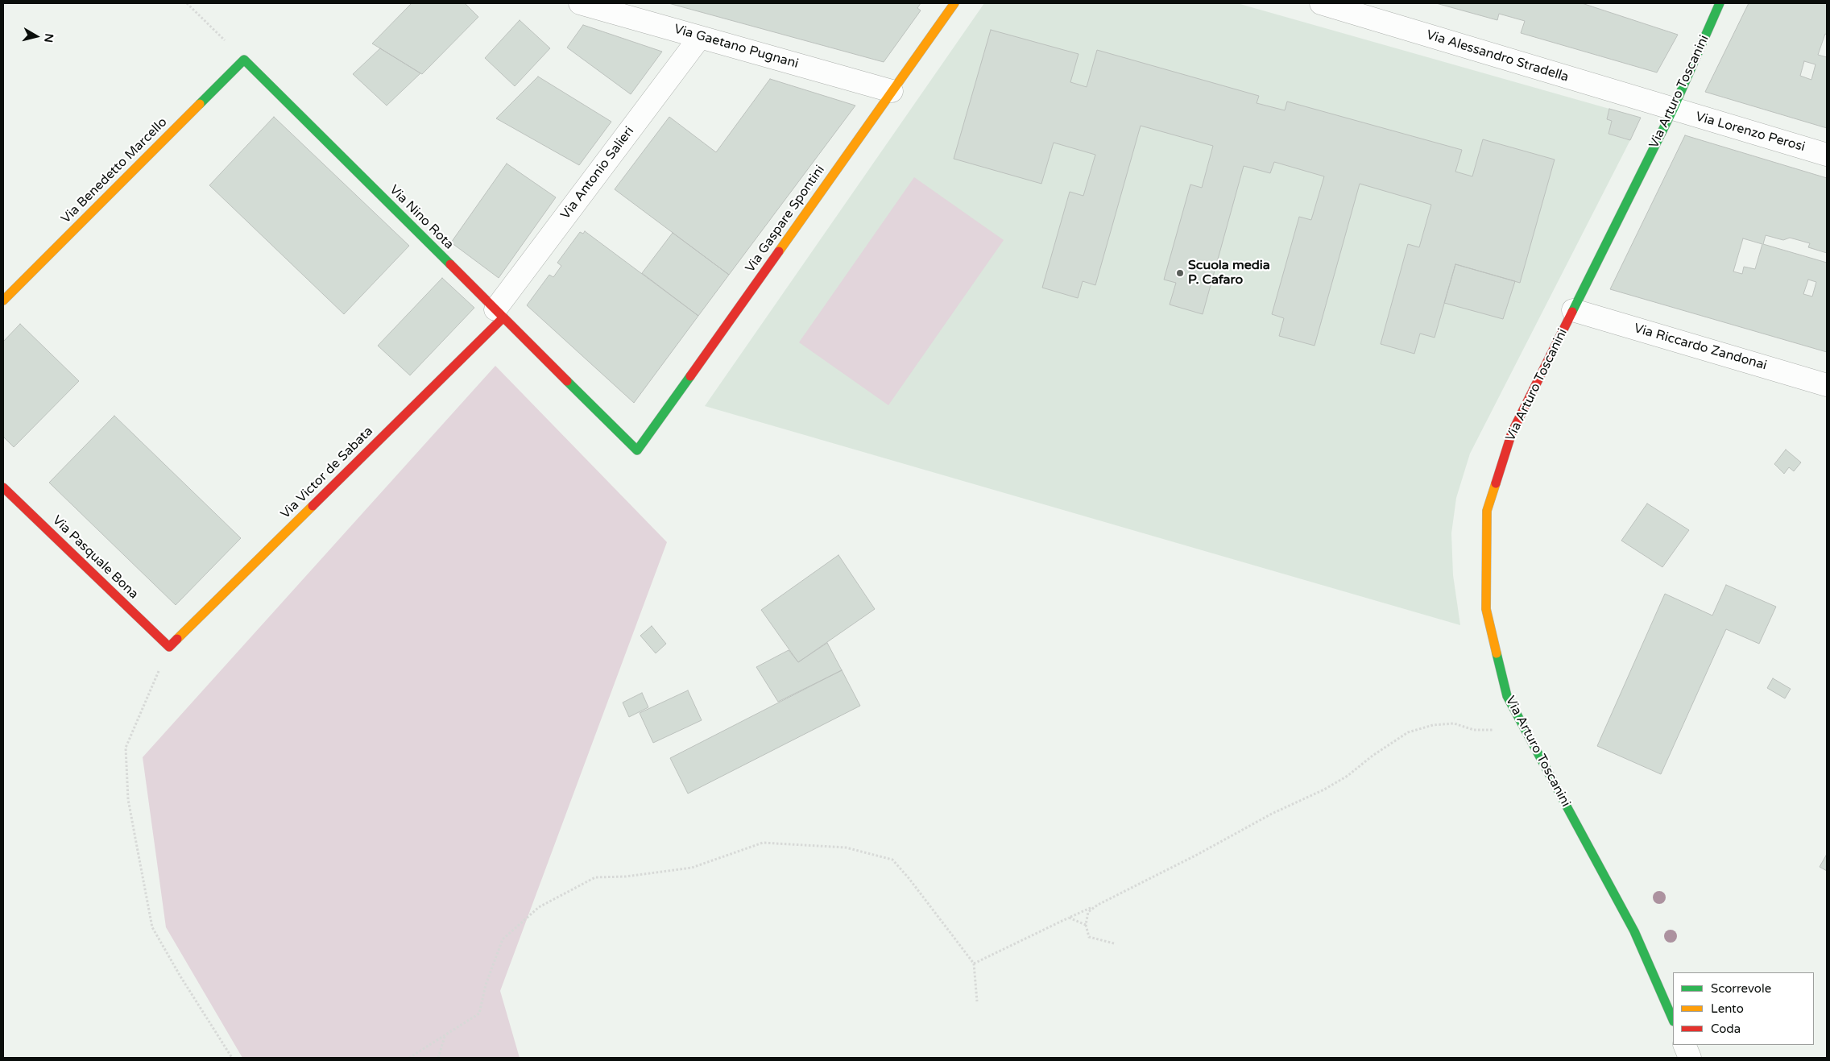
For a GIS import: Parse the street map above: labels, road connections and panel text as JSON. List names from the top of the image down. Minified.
{"streets":{"street":["Via Gaetano Pugnani","Via Alessandro Stradella","Via Arturo Toscanini","Via Lorenzo Perosi","Via Benedetto Marcello","Via Antonio Salieri","Via Nino Rota","Via Gaspare Spontini","Via Riccardo Zandonai","Via Victor de Sabata","Via Pasquale Bona"]},"crossings":[["Via Gaetano Pugnani","Via Antonio Salieri"],["Via Gaetano Pugnani","Via Gaspare Spontini"],["Via Alessandro Stradella","Via Arturo Toscanini"],["Via Alessandro Stradella","Via Lorenzo Perosi"],["Via Arturo Toscanini","Via Lorenzo Perosi"],["Via Arturo Toscanini","Via Riccardo Zandonai"],["Via Benedetto Marcello","Via Nino Rota"],["Via Antonio Salieri","Via Nino Rota"],["Via Antonio Salieri","Via Victor de Sabata"],["Via Nino Rota","Via Gaspare Spontini"],["Via Nino Rota","Via Victor de Sabata"],["Via Victor de Sabata","Via Pasquale Bona"]],"places":["Scuola media P. Cafaro"],"legend":["Scorrevole","Lento","Coda"],"north":"right"}
